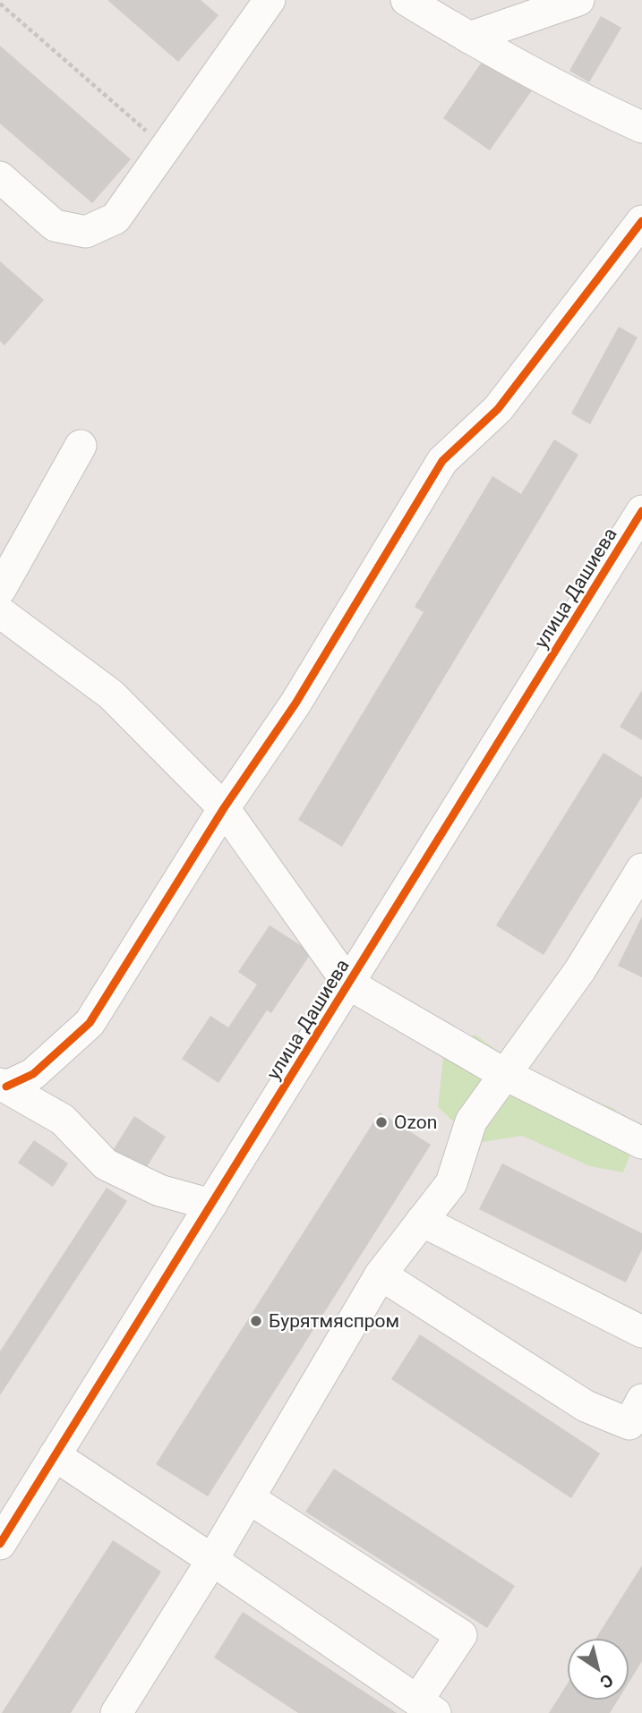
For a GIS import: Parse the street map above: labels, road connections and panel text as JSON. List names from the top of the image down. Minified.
{"streets":{"street":["улица Дашиева"]},"places":["Ozon","Бурятмяспром"],"north":"bottom right"}
